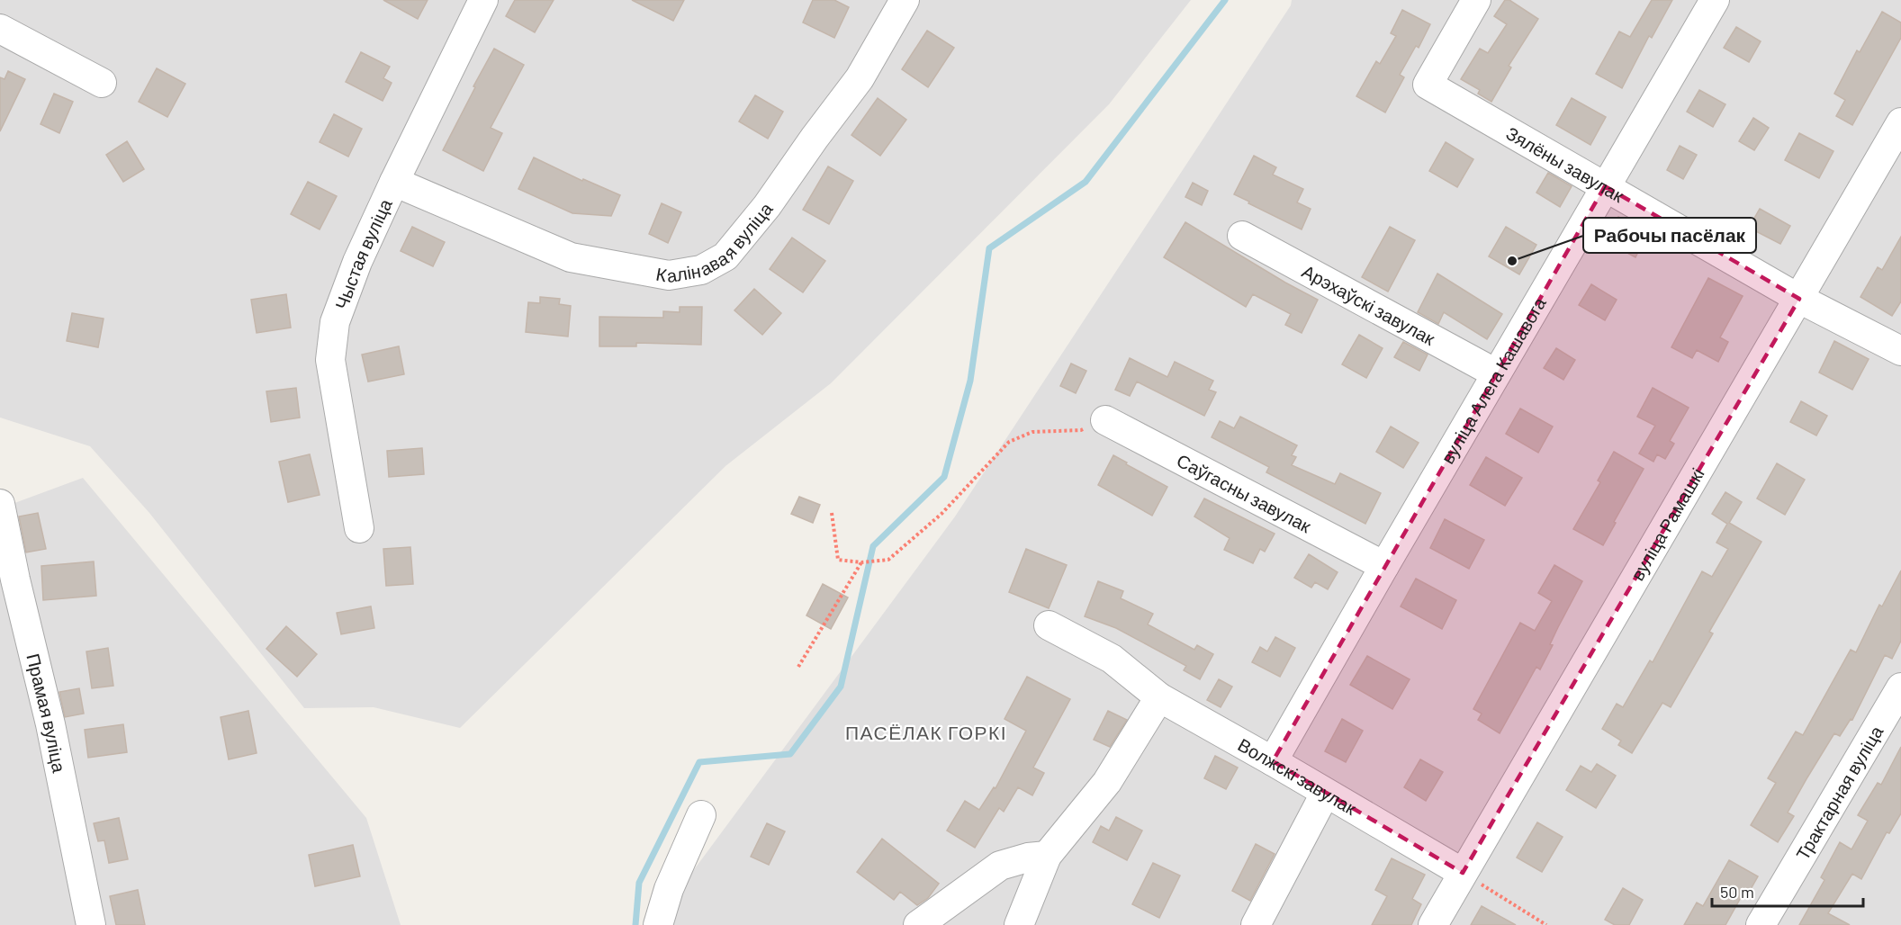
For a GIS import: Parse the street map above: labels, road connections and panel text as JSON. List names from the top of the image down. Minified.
{"streets":{"street":["Зялёны завулак","Калінавая вуліца","Чыстая вуліца","Арэхаўскі завулак","вуліца Алега Кашавога","Саўгасны завулак","вуліца Рамашкі","Прамая вуліца","Волжскі завулак","Трактарная вуліца"]},"crossings":[["Зялёны завулак","вуліца Алега Кашавога"],["Зялёны завулак","вуліца Рамашкі"],["Калінавая вуліца","Чыстая вуліца"],["Арэхаўскі завулак","вуліца Алега Кашавога"],["вуліца Алега Кашавога","Саўгасны завулак"],["вуліца Алега Кашавога","Волжскі завулак"],["вуліца Рамашкі","Волжскі завулак"]],"districts":["ПАСЁЛАК ГОРКІ"],"places":["Рабочы пасёлак"],"scale_bar":"50 m"}
